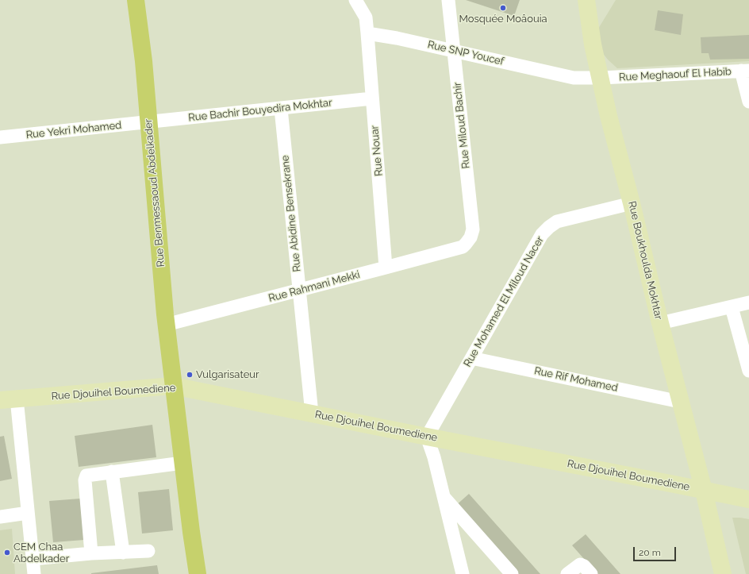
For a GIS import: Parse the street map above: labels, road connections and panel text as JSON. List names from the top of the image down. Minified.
{"streets":{"main road":["Rue Benmessaoud Abdelkader","Rue Boukhoulda Mokhtar","Rue Djouihel Boumediene"],"street":["Rue SNP Youcef","Rue Meghaouf El Habib","Rue Bachir Bouyedira Mokhtar","Rue Miloud Bachir","Rue Yekri Mohamed","Rue Nouar","Rue Abidine Bensekrane","Rue Rahmani Mekki","Rue Mohamed El Miloud Nacer","Rue Rif Mohamed"]},"crossings":[["Rue SNP Youcef","Rue Meghaouf El Habib"],["Rue SNP Youcef","Rue Miloud Bachir"],["Rue SNP Youcef","Rue Nouar"],["Rue SNP Youcef","Rue Boukhoulda Mokhtar"],["Rue Meghaouf El Habib","Rue Boukhoulda Mokhtar"],["Rue Bachir Bouyedira Mokhtar","Rue Yekri Mohamed"],["Rue Bachir Bouyedira Mokhtar","Rue Nouar"],["Rue Bachir Bouyedira Mokhtar","Rue Benmessaoud Abdelkader"],["Rue Bachir Bouyedira Mokhtar","Rue Abidine Bensekrane"],["Rue Miloud Bachir","Rue Rahmani Mekki"],["Rue Yekri Mohamed","Rue Benmessaoud Abdelkader"],["Rue Nouar","Rue Rahmani Mekki"],["Rue Benmessaoud Abdelkader","Rue Rahmani Mekki"],["Rue Benmessaoud Abdelkader","Rue Djouihel Boumediene"],["Rue Abidine Bensekrane","Rue Rahmani Mekki"],["Rue Abidine Bensekrane","Rue Djouihel Boumediene"],["Rue Boukhoulda Mokhtar","Rue Mohamed El Miloud Nacer"],["Rue Boukhoulda Mokhtar","Rue Rif Mohamed"],["Rue Boukhoulda Mokhtar","Rue Djouihel Boumediene"],["Rue Mohamed El Miloud Nacer","Rue Rif Mohamed"],["Rue Mohamed El Miloud Nacer","Rue Djouihel Boumediene"]],"places":["Mosquée Moâouia","Vulgarisateur","CEM Chaa Abdelkader"],"scale_bar":"20 m"}
